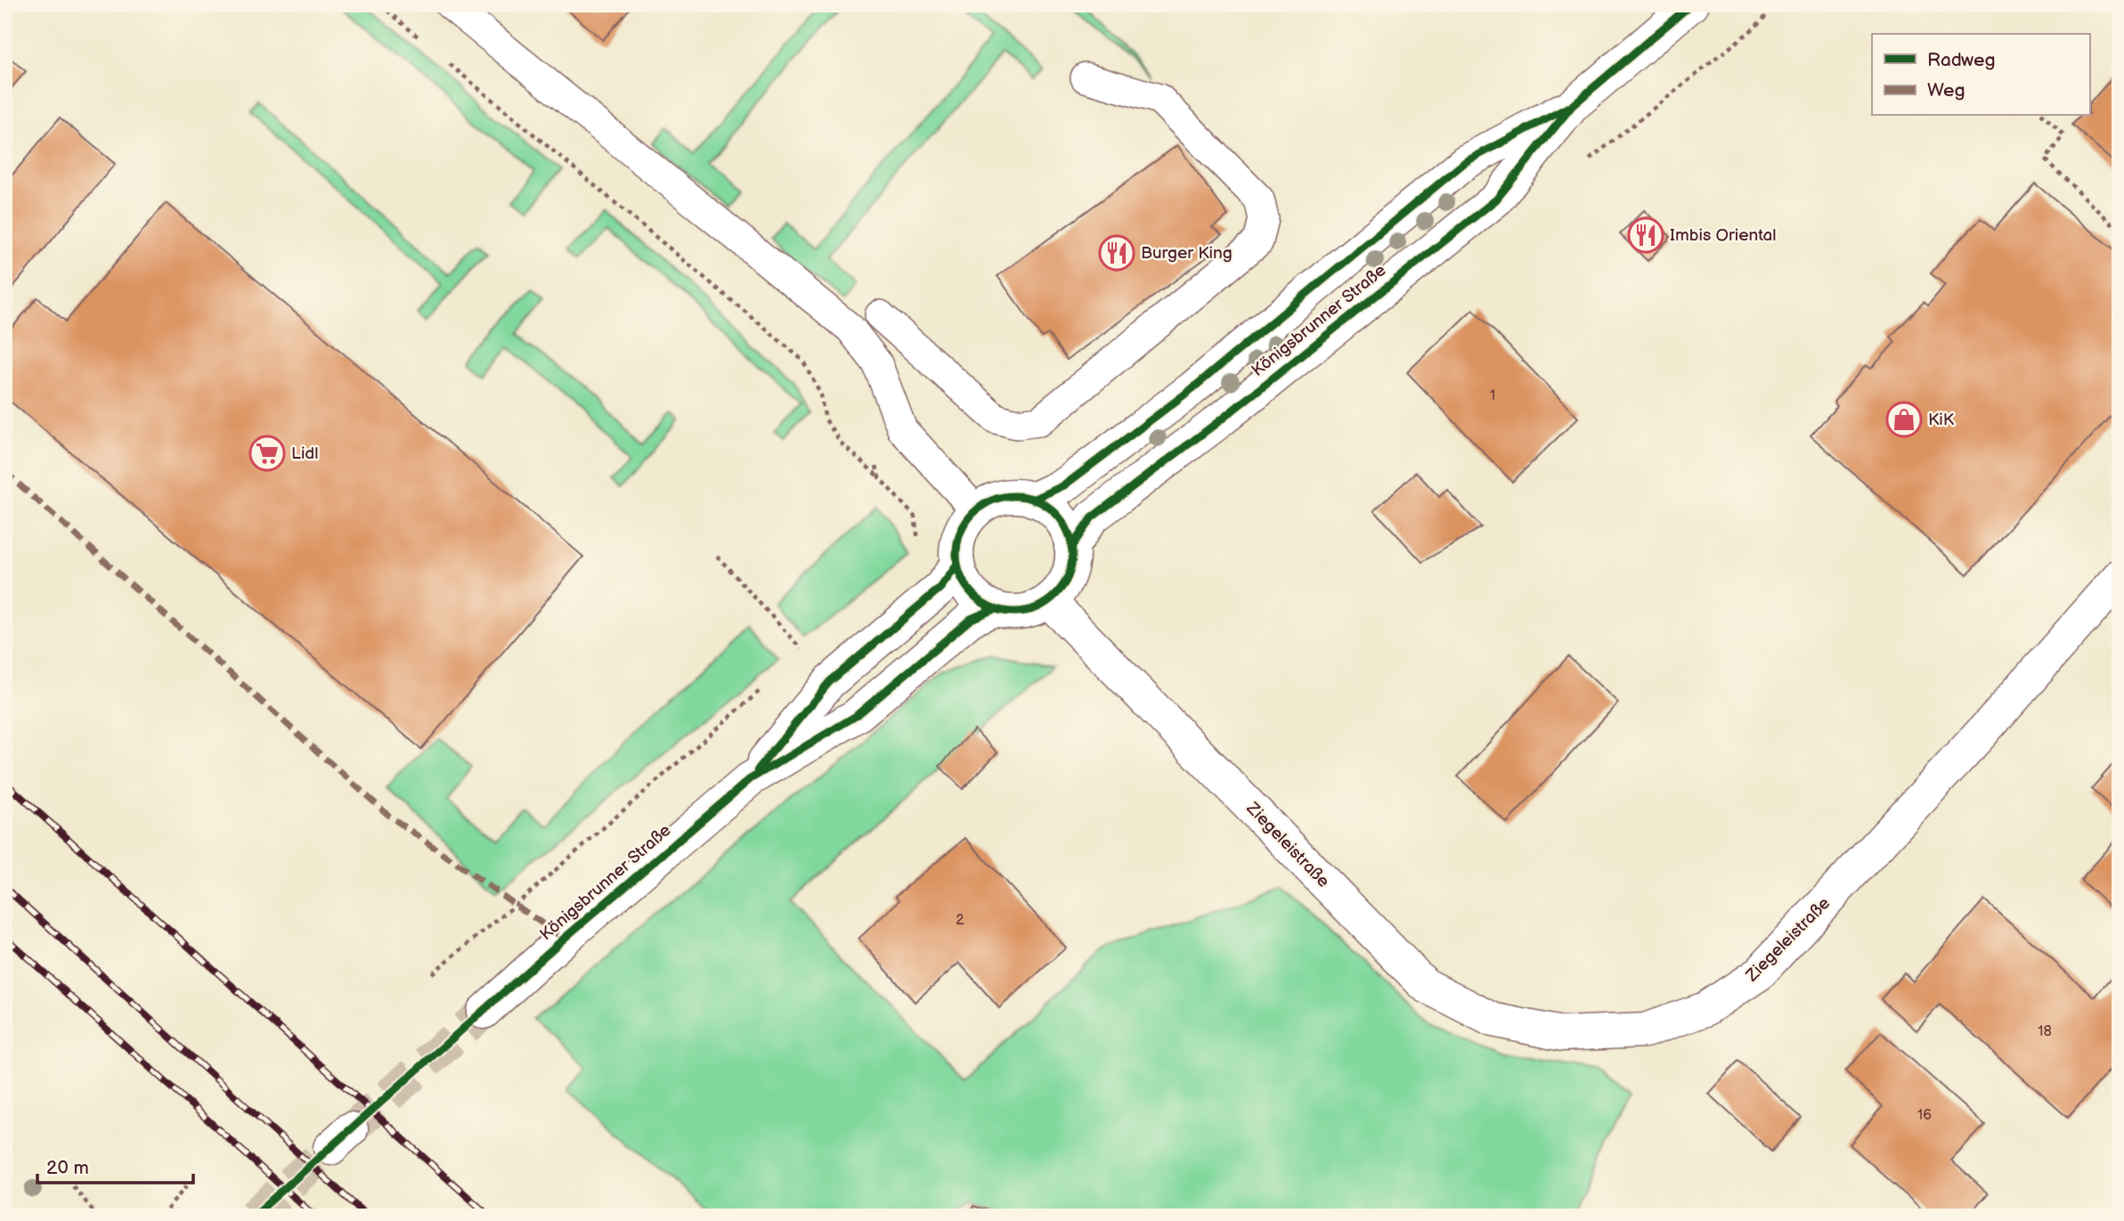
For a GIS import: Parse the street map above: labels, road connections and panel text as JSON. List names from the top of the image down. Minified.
{"streets":{"street":["Königsbrunner Straße","Ziegeleistraße"]},"crossings":[["Königsbrunner Straße","Ziegeleistraße"]],"places":{"restaurant":["Imbis Oriental","Burger King"],"shop":["KiK"],"supermarket":["Lidl"]},"house_numbers":["1","2","18","16"],"legend":["Radweg","Weg"],"scale_bar":"20 m"}
